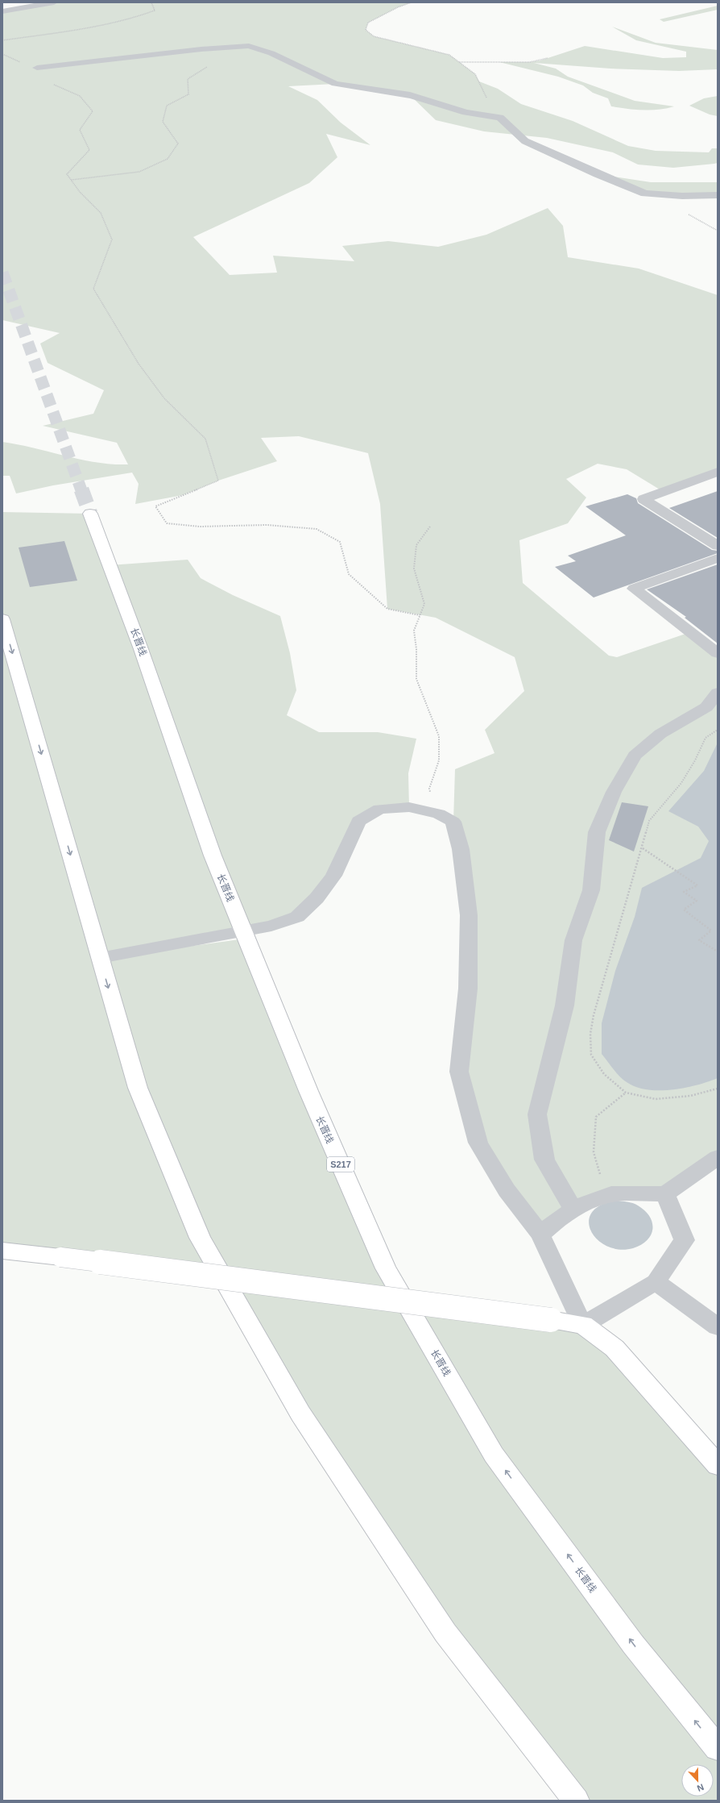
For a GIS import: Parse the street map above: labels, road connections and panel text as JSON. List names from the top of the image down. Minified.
{"streets":{"main road":["长晋线","S217"]},"north":"bottom"}
